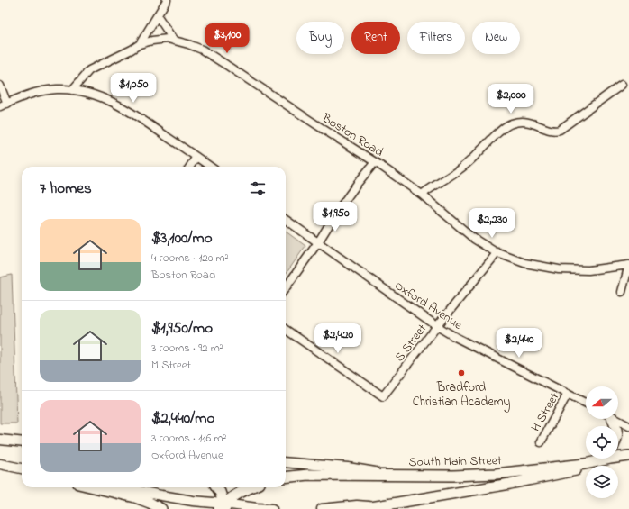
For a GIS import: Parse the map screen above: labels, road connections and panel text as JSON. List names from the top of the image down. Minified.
{"streets":{"highway":["South Main Street"],"street":["Boston Road","Oxford Avenue","S Street","H Street"]},"crossings":[["Boston Road","S Street"],["Oxford Avenue","S Street"],["Oxford Avenue","H Street"]],"places":["Bradford Christian Academy"],"north":"left","page":{"chip":["Buy","Rent","Filters","New"],"price":["$3,100","$1,050","$2,000","$1,950","$2,230","$2,420","$2,440"],"heading":"7 homes","list":[{"name":"$3,100/mo","note":"4 rooms · 120 m² · Boston Road"},{"name":"$1,950/mo","note":"3 rooms · 92 m² · M Street"},{"name":"$2,440/mo","note":"3 rooms · 116 m² · Oxford Avenue"}]}}
